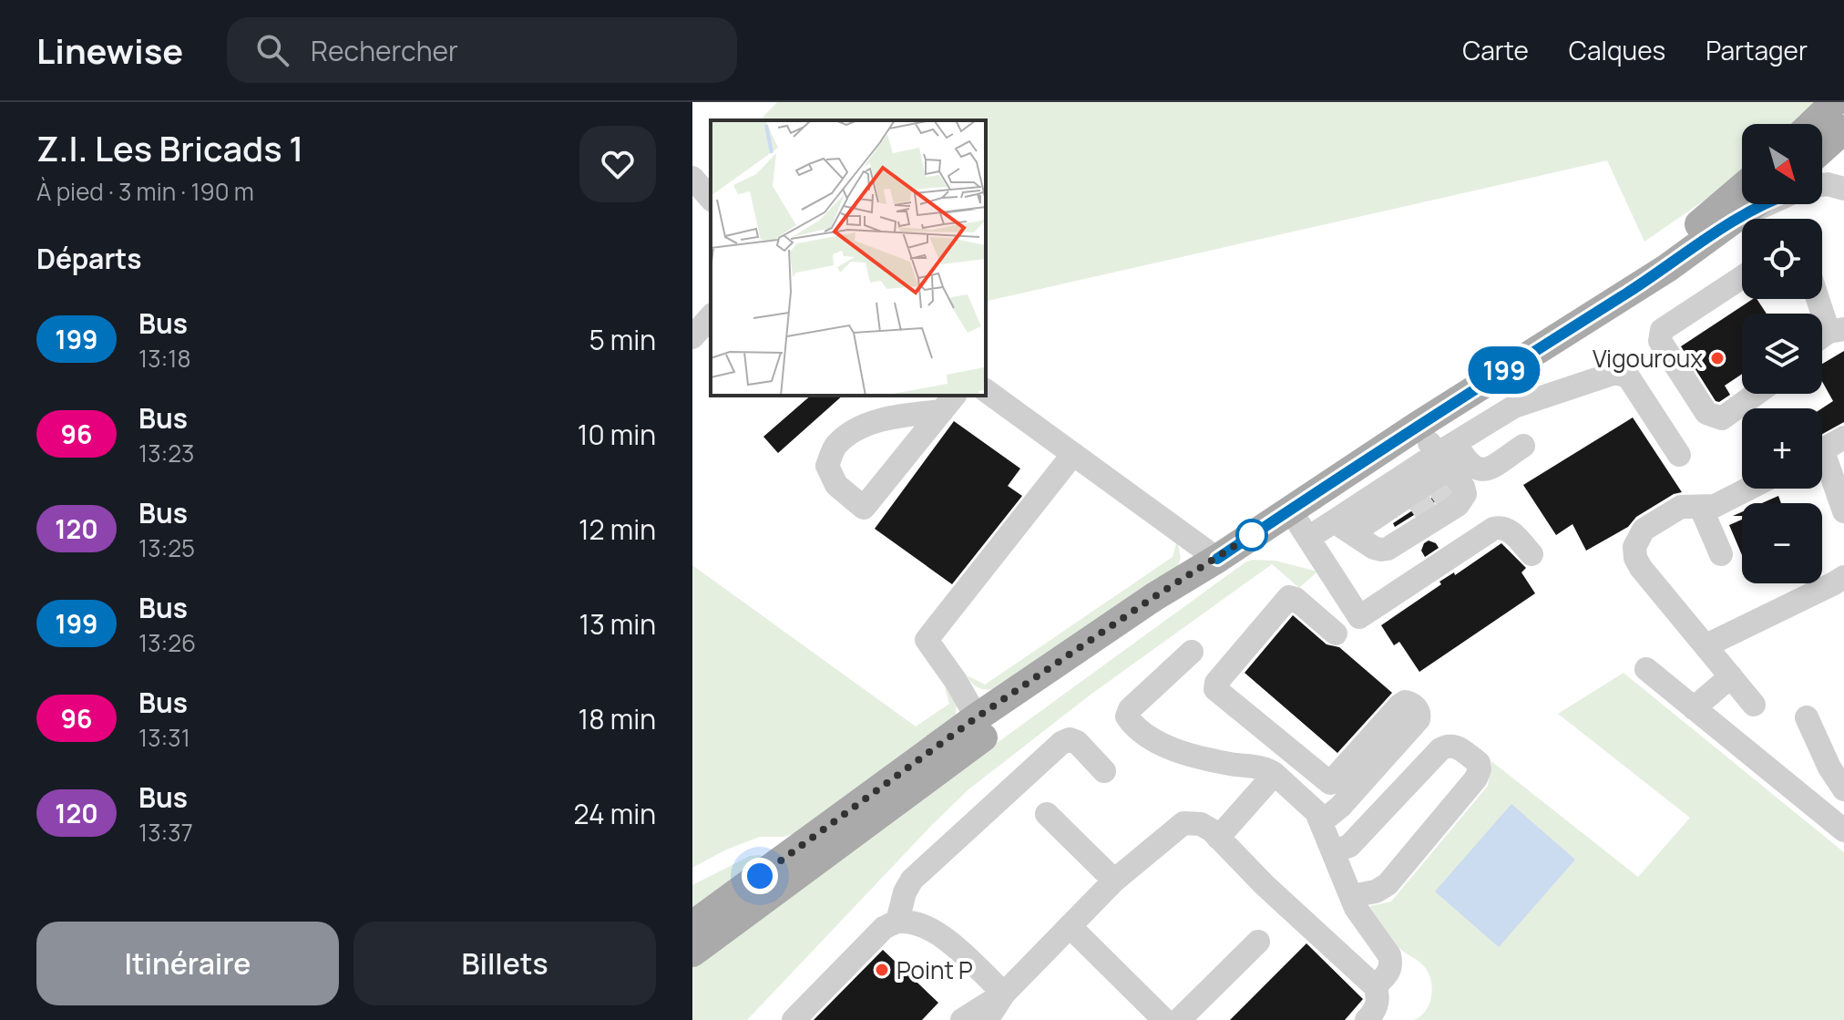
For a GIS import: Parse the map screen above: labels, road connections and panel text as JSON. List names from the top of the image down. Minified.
{"places":["Vigouroux","Point P"],"lines":["bus line 199"],"north":"bottom right","page":{"header":"Linewise","search":"Rechercher","nav":["Carte","Calques","Partager"],"heading":[["Z.I. Les Bricads 1","À pied · 3 min · 190 m"],"Départs"],"on_map":"199","map_buttons":["+","−"],"list":[{"mark":"199","name":"Bus","note":"13:18","value":"5 min"},{"mark":"96","name":"Bus","note":"13:23","value":"10 min"},{"mark":"120","name":"Bus","note":"13:25","value":"12 min"},{"mark":"199","name":"Bus","note":"13:26","value":"13 min"},{"mark":"96","name":"Bus","note":"13:31","value":"18 min"},{"mark":"120","name":"Bus","note":"13:37","value":"24 min"}],"buttons":["Itinéraire","Billets"]}}
